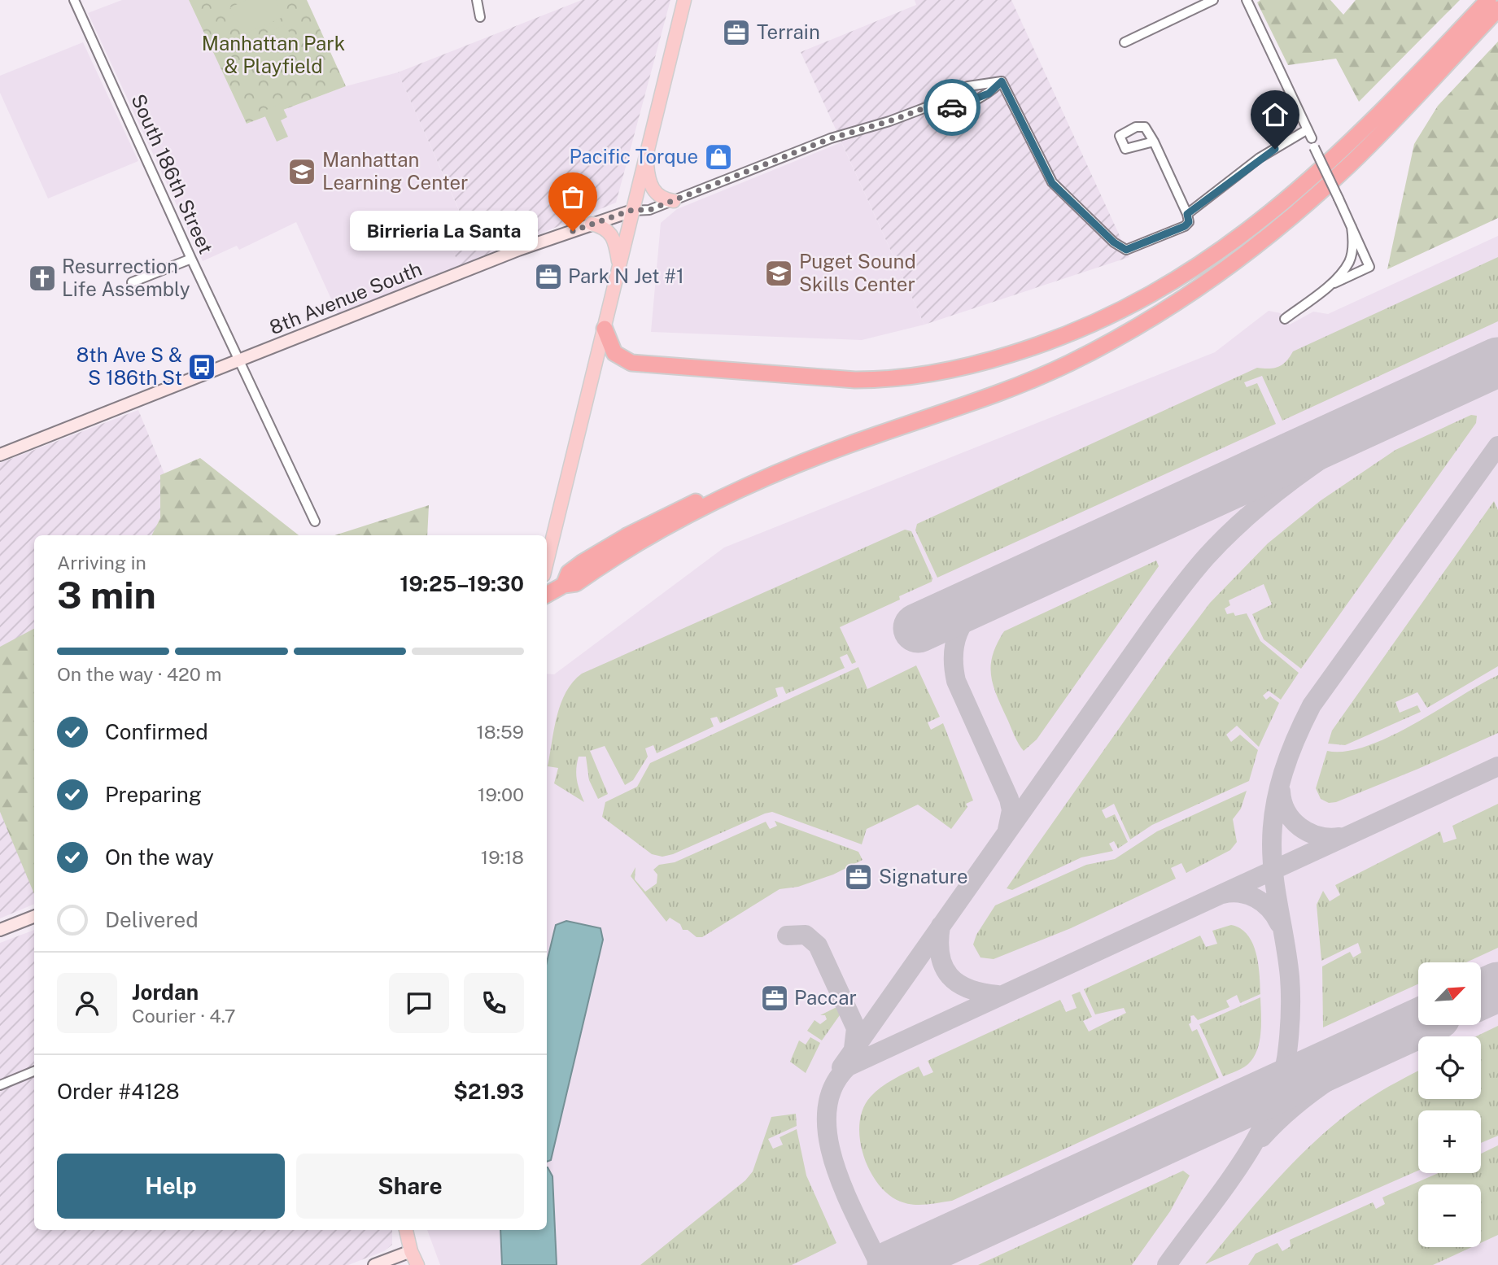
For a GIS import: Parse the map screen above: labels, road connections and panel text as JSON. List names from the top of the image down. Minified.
{"streets":{"street":["South 186th Street","8th Avenue South"]},"crossings":[["South 186th Street","8th Avenue South"]],"parks":["Manhattan Park & Playfield"],"places":{"office":["Terrain","Park N Jet #1","Signature","Paccar"],"shop":["Pacific Torque"],"school or university":["Manhattan Learning Center","Puget Sound Skills Center"],"other":["Birrieria La Santa"],"church":["Resurrection Life Assembly"],"bus stop":["8th Ave S & S 186th St"]},"north":"top right","page":{"bubble":"Birrieria La Santa","heading":["3 min","Arriving in","19:25–19:30"],"panel":["Jordan","Courier · 4.7","Order #4128","$21.93"],"bar":"On the way · 420 m","list":[["Confirmed","18:59"],["Preparing","19:00"],["On the way","19:18"],"Delivered"],"map_buttons":["+","−"],"buttons":["Help","Share"]}}
